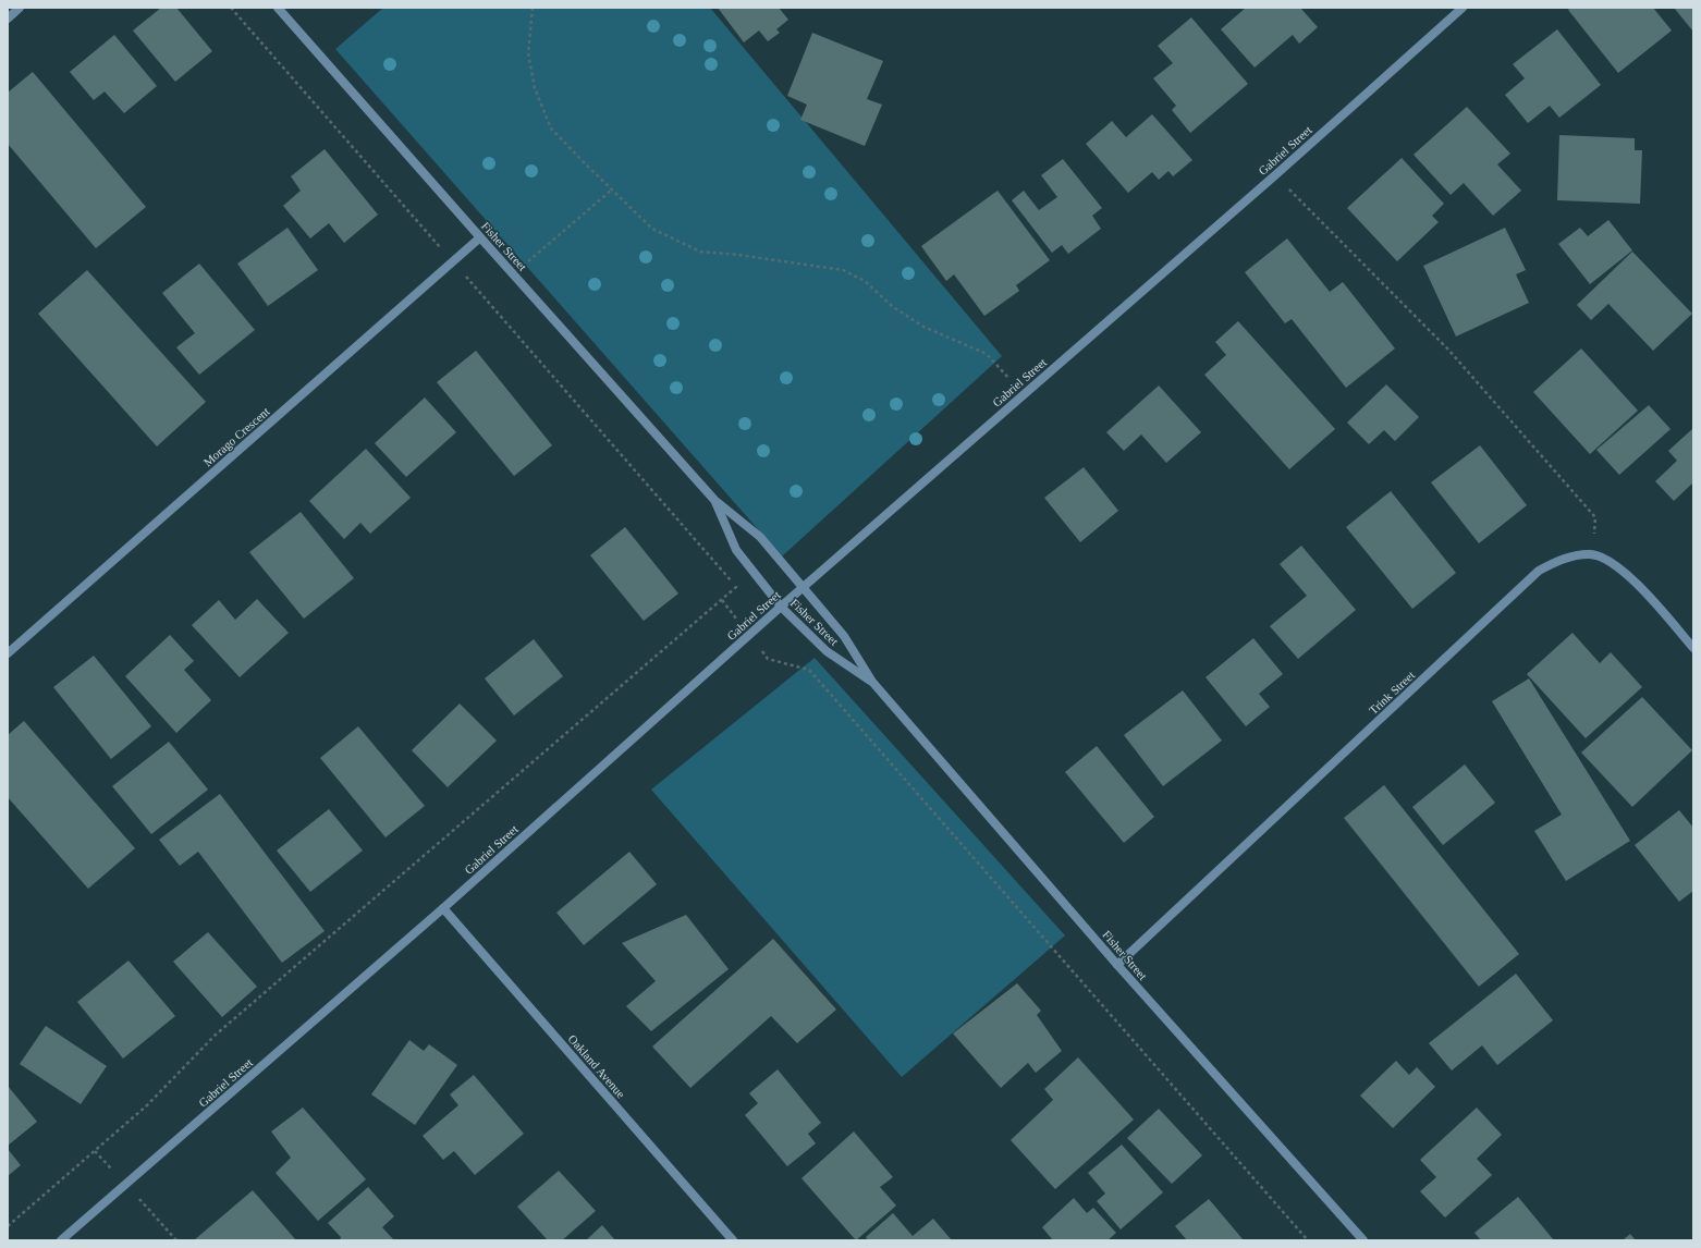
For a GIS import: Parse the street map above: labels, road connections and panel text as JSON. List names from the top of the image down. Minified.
{"streets":{"street":["Gabriel Street","Fisher Street","Morago Crescent","Trink Street","Oakland Avenue"]},"crossings":[["Gabriel Street","Fisher Street"],["Gabriel Street","Oakland Avenue"],["Fisher Street","Morago Crescent"],["Fisher Street","Trink Street"]]}
